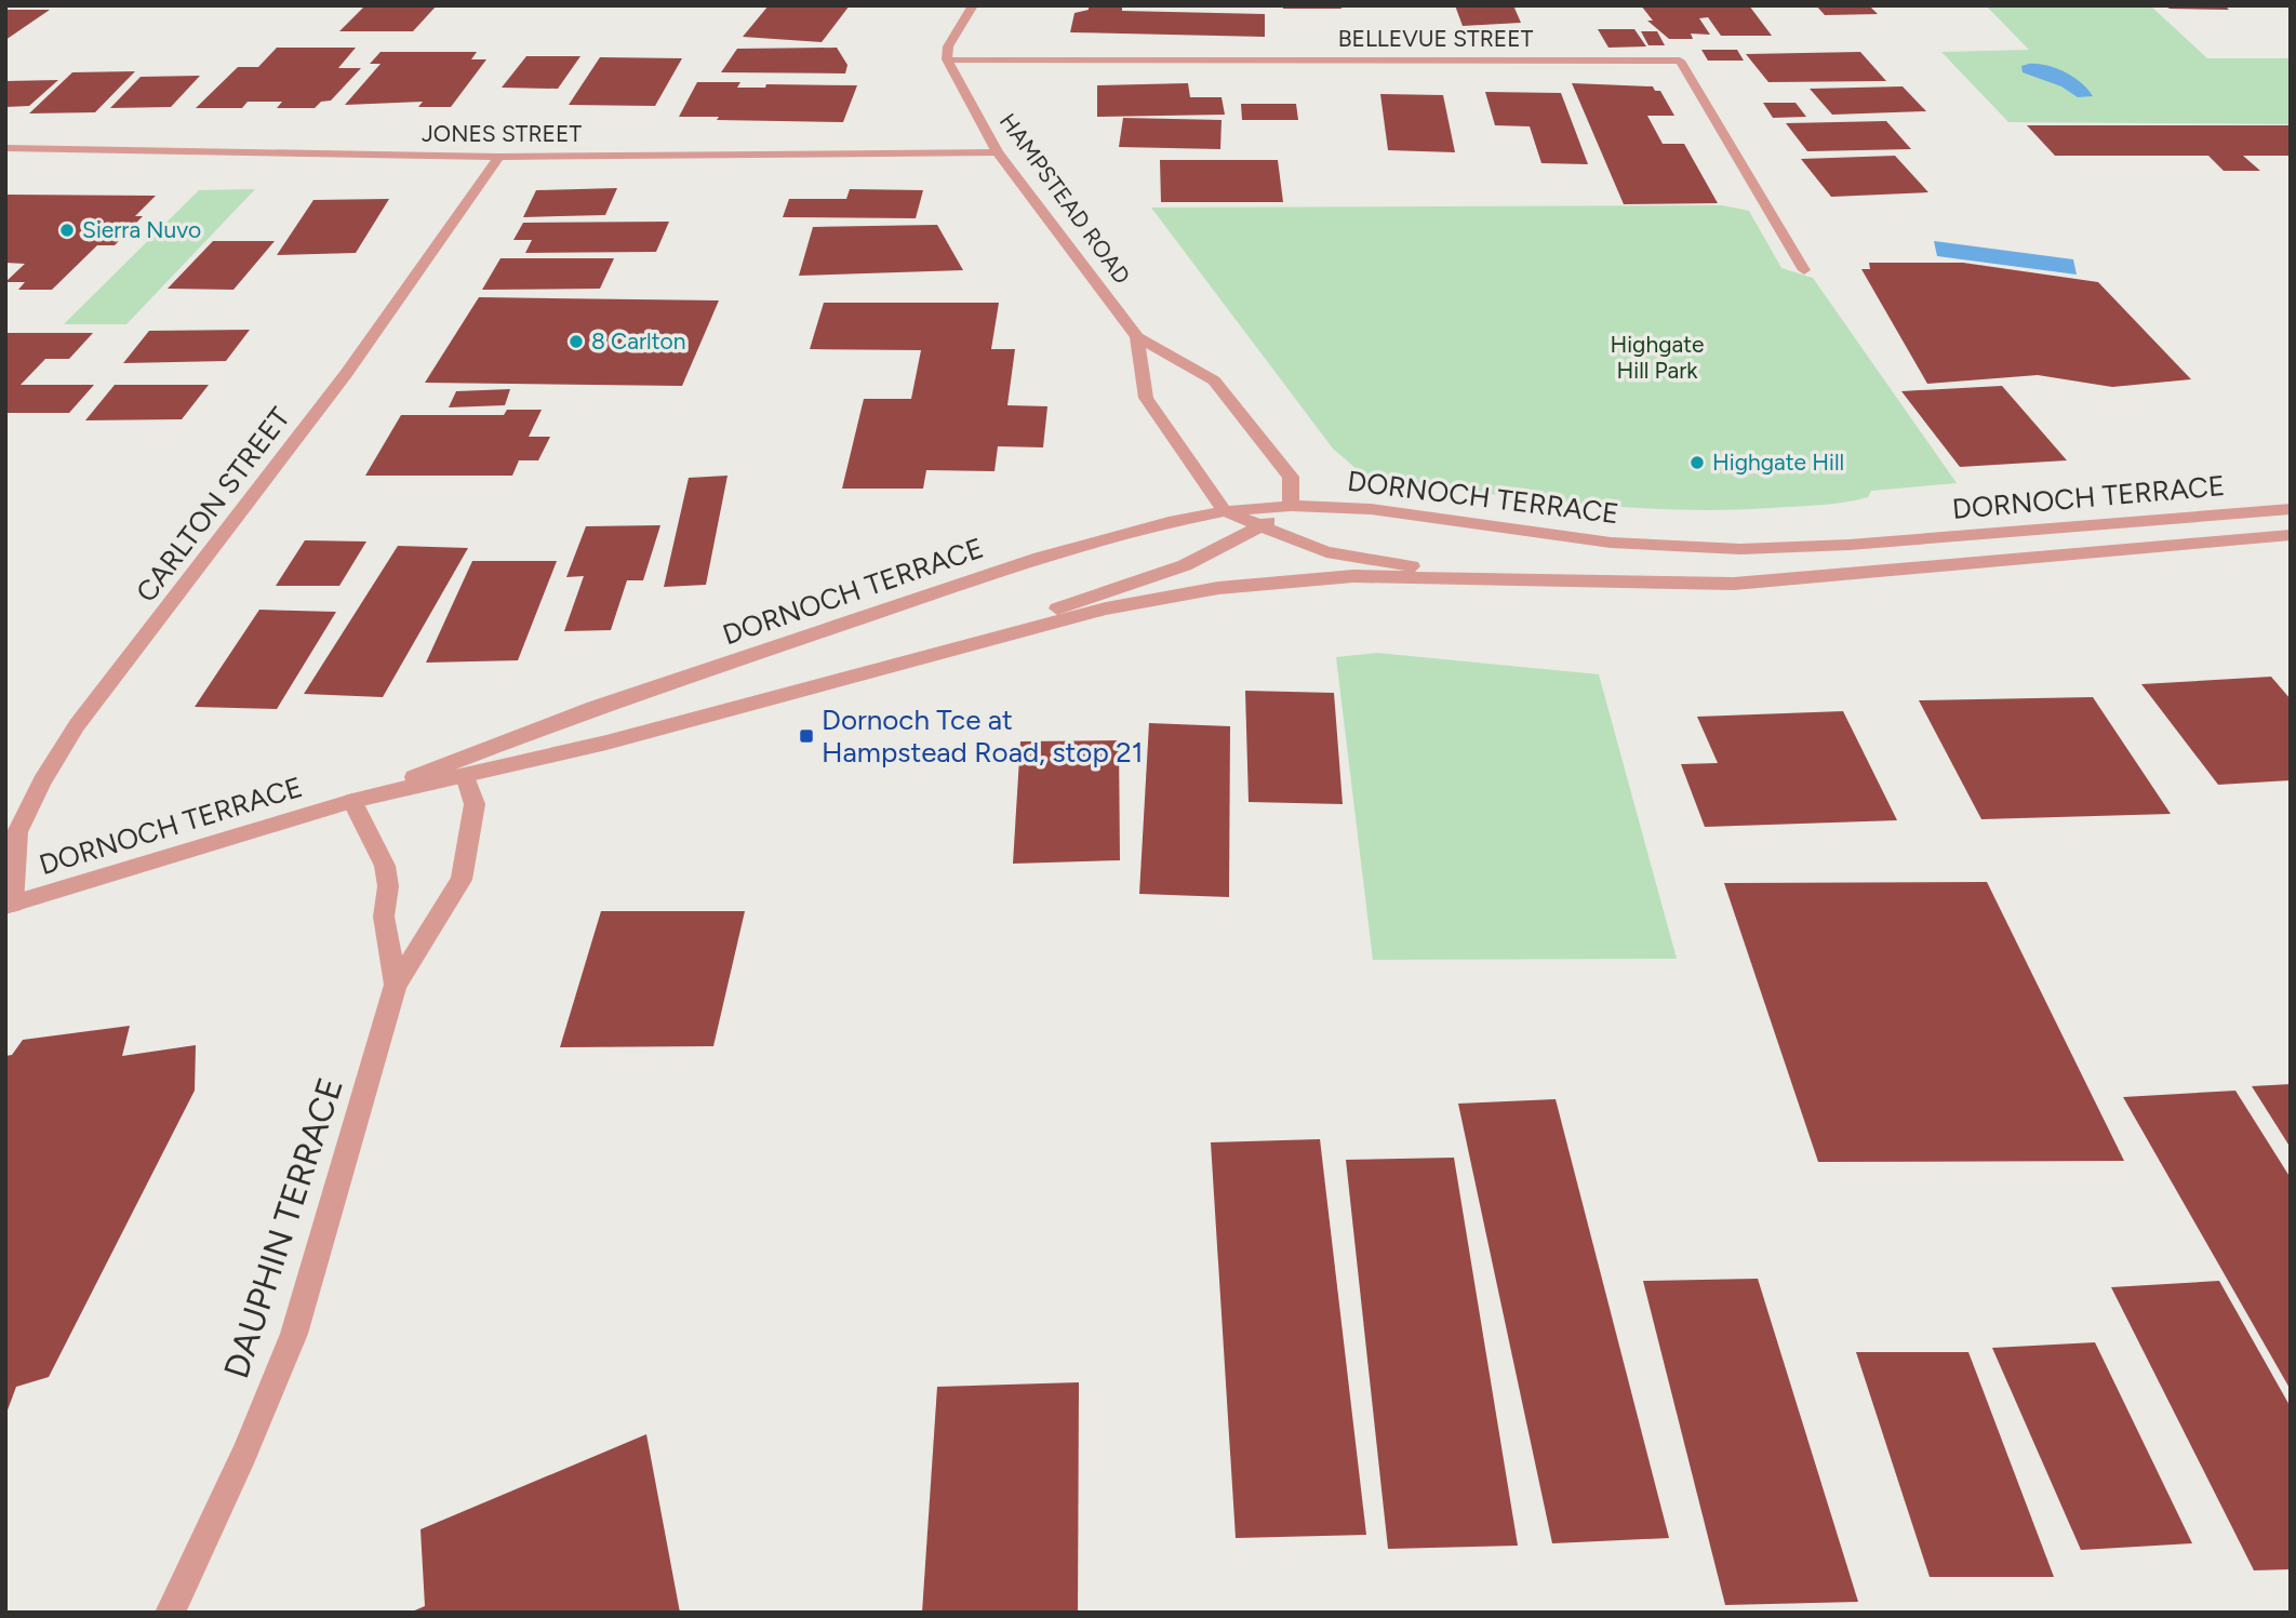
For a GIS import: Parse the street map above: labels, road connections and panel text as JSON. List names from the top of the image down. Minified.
{"streets":{"street":["BELLEVUE STREET","JONES STREET","HAMPSTEAD ROAD","DORNOCH TERRACE","CARLTON STREET","DAUPHIN TERRACE"]},"crossings":[["BELLEVUE STREET","HAMPSTEAD ROAD"],["JONES STREET","HAMPSTEAD ROAD"],["JONES STREET","CARLTON STREET"],["HAMPSTEAD ROAD","DORNOCH TERRACE"],["DORNOCH TERRACE","CARLTON STREET"],["DORNOCH TERRACE","DAUPHIN TERRACE"]],"parks":["Highgate Hill Park"],"places":{"other":["Sierra Nuvo","8 Carlton","Highgate Hill"],"transit":["Dornoch Tce at Hampstead Road, stop 21"]}}
